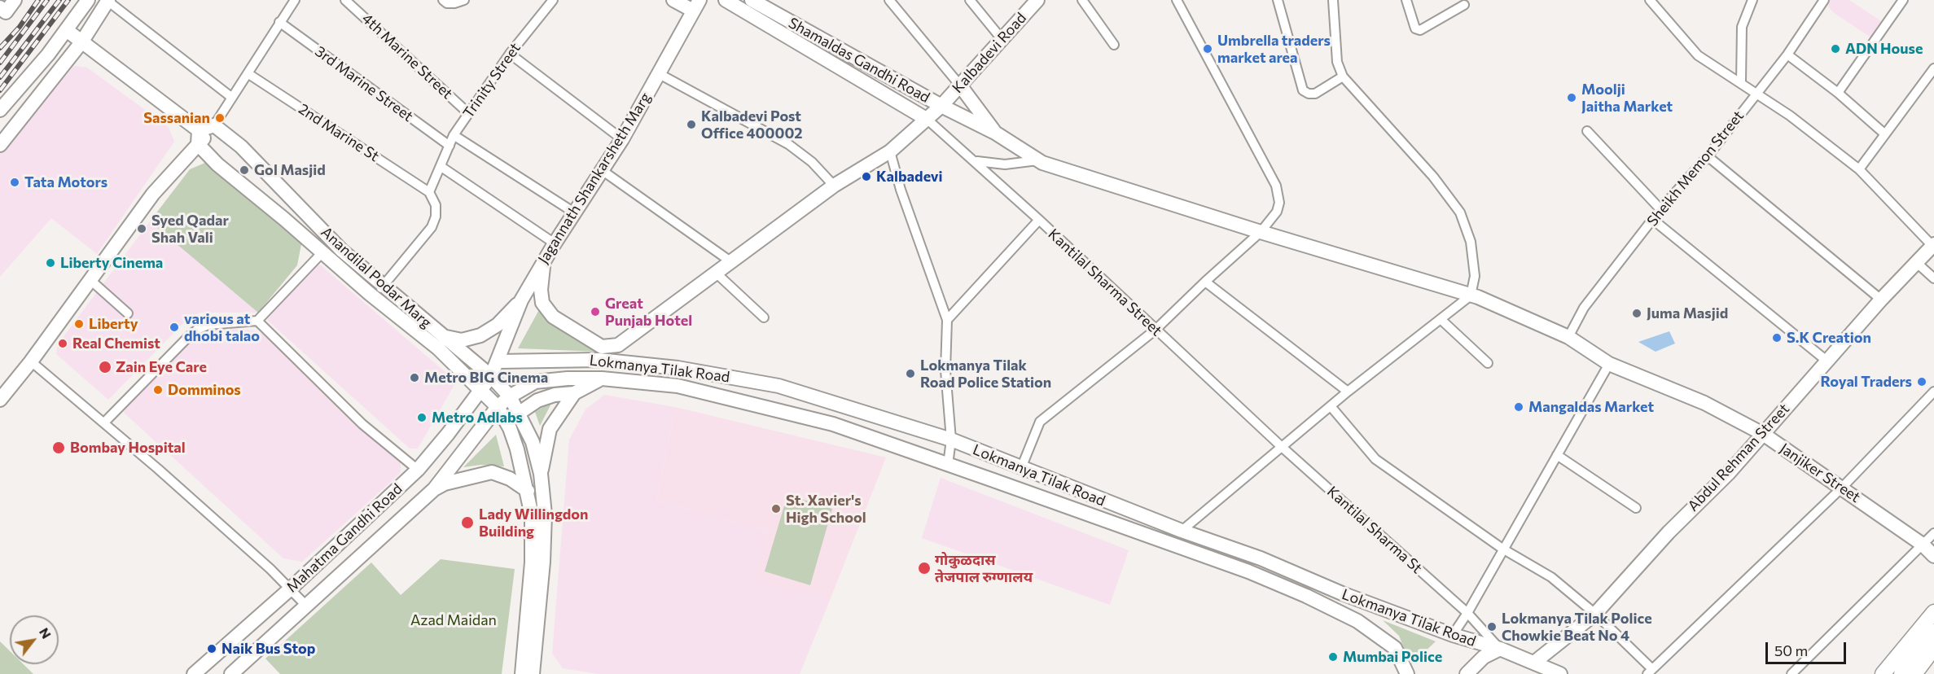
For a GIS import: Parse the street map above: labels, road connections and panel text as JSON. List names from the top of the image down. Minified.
{"streets":{"main road":["Kalbadevi Road","Shamaldas Gandhi Road","Jagannath Shankarsheth Marg","Anandilal Podar Marg","Lokmanya Tilak Road","Abdul Rehman Street","Janjiker Street","Mahatma Gandhi Road"],"street":["4th Marine Street","Trinity Street","3rd Marine Street","2nd Marine St","Sheikh Memon Street","Kantilal Sharma Street","Kantilal Sharma St"]},"crossings":[["Kalbadevi Road","Shamaldas Gandhi Road"],["Kalbadevi Road","Jagannath Shankarsheth Marg"],["Kalbadevi Road","Kantilal Sharma Street"],["4th Marine Street","Trinity Street"],["Shamaldas Gandhi Road","Janjiker Street"],["Trinity Street","3rd Marine Street"],["Trinity Street","2nd Marine St"],["Sheikh Memon Street","Janjiker Street"],["Jagannath Shankarsheth Marg","Anandilal Podar Marg"],["Jagannath Shankarsheth Marg","Lokmanya Tilak Road"],["Jagannath Shankarsheth Marg","Mahatma Gandhi Road"],["Anandilal Podar Marg","Lokmanya Tilak Road"],["Anandilal Podar Marg","Mahatma Gandhi Road"],["Kantilal Sharma Street","Kantilal Sharma St"],["Lokmanya Tilak Road","Abdul Rehman Street"],["Lokmanya Tilak Road","Kantilal Sharma St"],["Abdul Rehman Street","Janjiker Street"]],"parks":["Azad Maidan"],"places":["Umbrella traders market area","ADN House","Moolji Jaitha Market","Sassanian","Kalbadevi Post Office 400002","Gol Masjid","Kalbadevi","Tata Motors","Syed Qadar Shah Vali","Liberty Cinema","Great Punjab Hotel","Juma Masjid","Liberty","various at dhobi talao","S.K Creation","Real Chemist","Zain Eye Care","Lokmanya Tilak Road Police Station","Metro BIG Cinema","Royal Traders","Domminos","Mangaldas Market","Metro Adlabs","Bombay Hospital","St. Xavier's High School","Lady Willingdon Building","गोकुळदास तेजपाल रुग्णालय","Lokmanya Tilak Police Chowkie Beat No 4","Naik Bus Stop","Mumbai Police"],"scale_bar":"50 m","north":"top right"}
